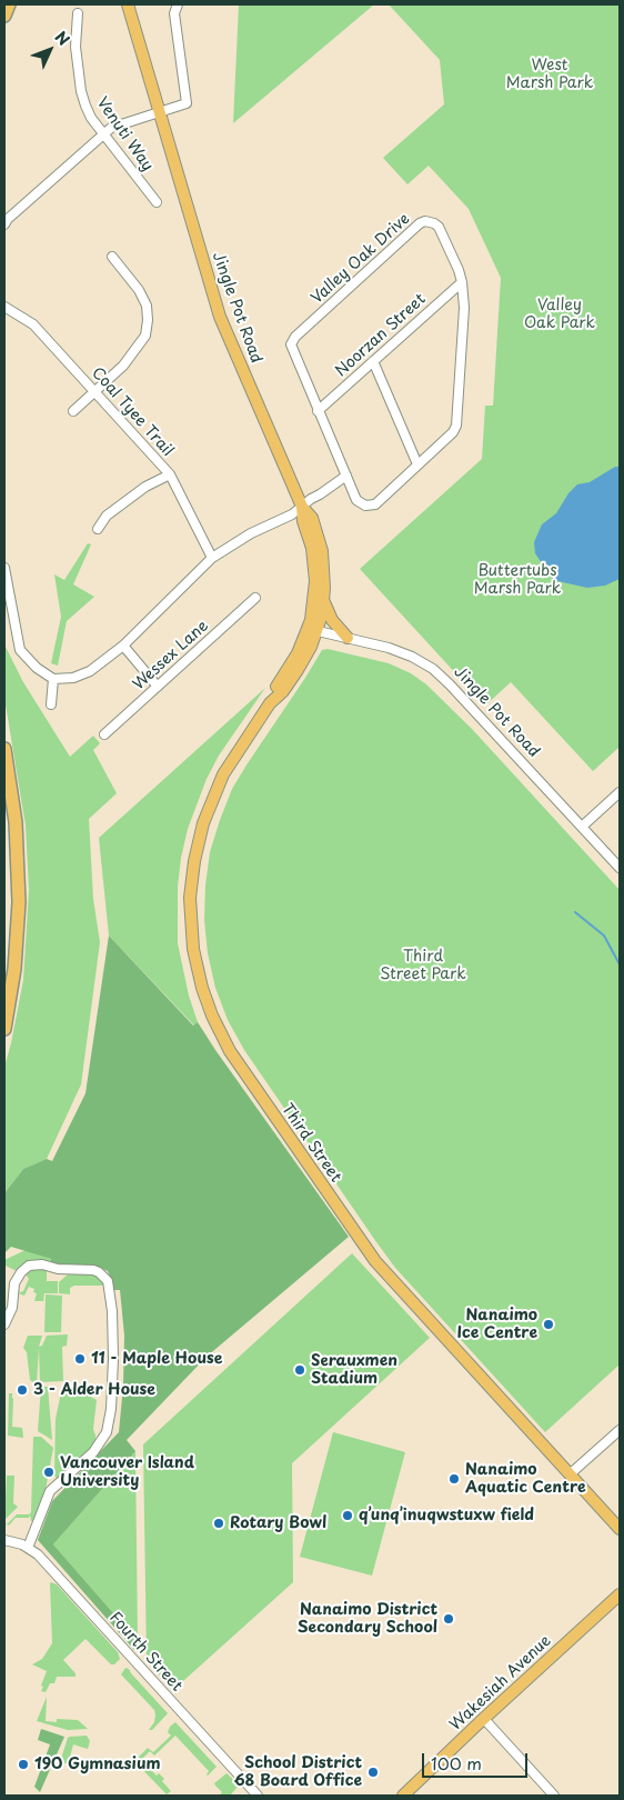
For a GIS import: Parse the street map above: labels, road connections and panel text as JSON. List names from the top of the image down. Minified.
{"streets":{"main road":["Jingle Pot Road","Third Street","Wakesiah Avenue"],"street":["Venuti Way","Valley Oak Drive","Noorzan Street","Coal Tyee Trail","Wessex Lane","Fourth Street"]},"crossings":[["Valley Oak Drive","Noorzan Street"],["Jingle Pot Road","Third Street"]],"parks":["West Marsh Park","Valley Oak Park","Buttertubs Marsh Park","Third Street Park"],"places":["Nanaimo Ice Centre","11 - Maple House","Serauxmen Stadium","3 - Alder House","Vancouver Island University","Nanaimo Aquatic Centre","q’unq’inuqwstuxw field","Rotary Bowl","Nanaimo District Secondary School","190 Gymnasium","School District 68 Board Office"],"scale_bar":"100 m","north":"top right"}
